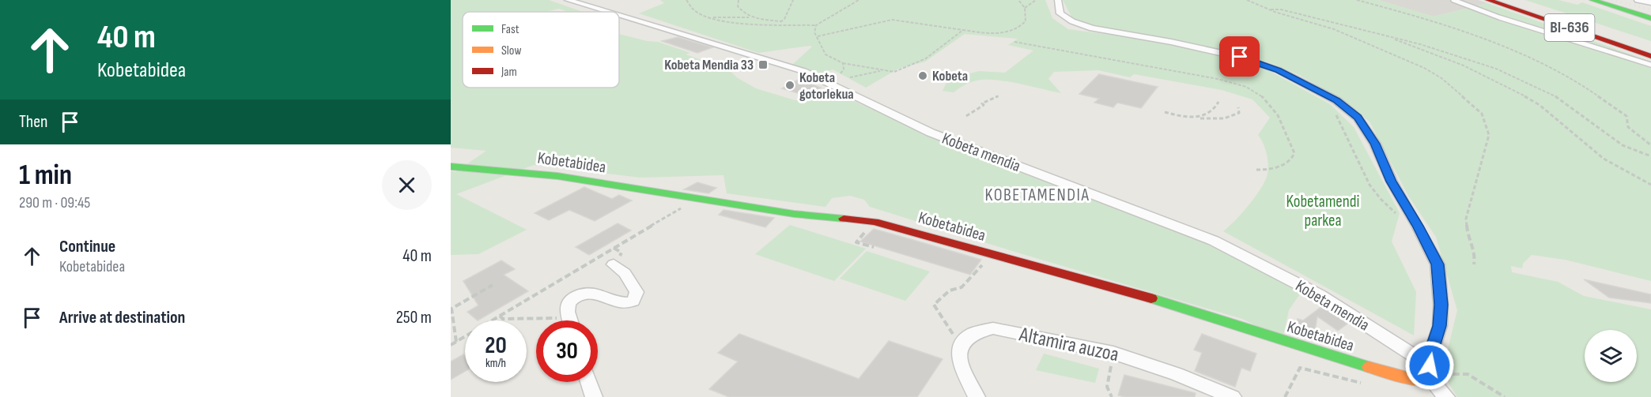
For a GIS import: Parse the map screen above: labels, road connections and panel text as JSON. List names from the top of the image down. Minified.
{"streets":{"main road":["BI-636","Kobetabidea"],"street":["Kobeta mendia","Altamira auzoa"]},"crossings":[["Kobeta mendia","Kobetabidea"]],"districts":["KOBETAMENDIA"],"parks":["Kobetamendi parkea"],"places":{"transit":["Kobeta Mendia 33"],"other":["Kobeta","Kobeta gotorlekua"]},"legend":["Fast","Slow","Jam"],"page":{"turn":["40 m","Kobetabidea"],"then":"Then","heading":["1 min","290 m · 09:45"],"list":[{"name":"Continue","note":"Kobetabidea","value":"40 m"},{"name":"Arrive at destination","value":"250 m"}],"speed":"20 km/h","limit":"30"}}
